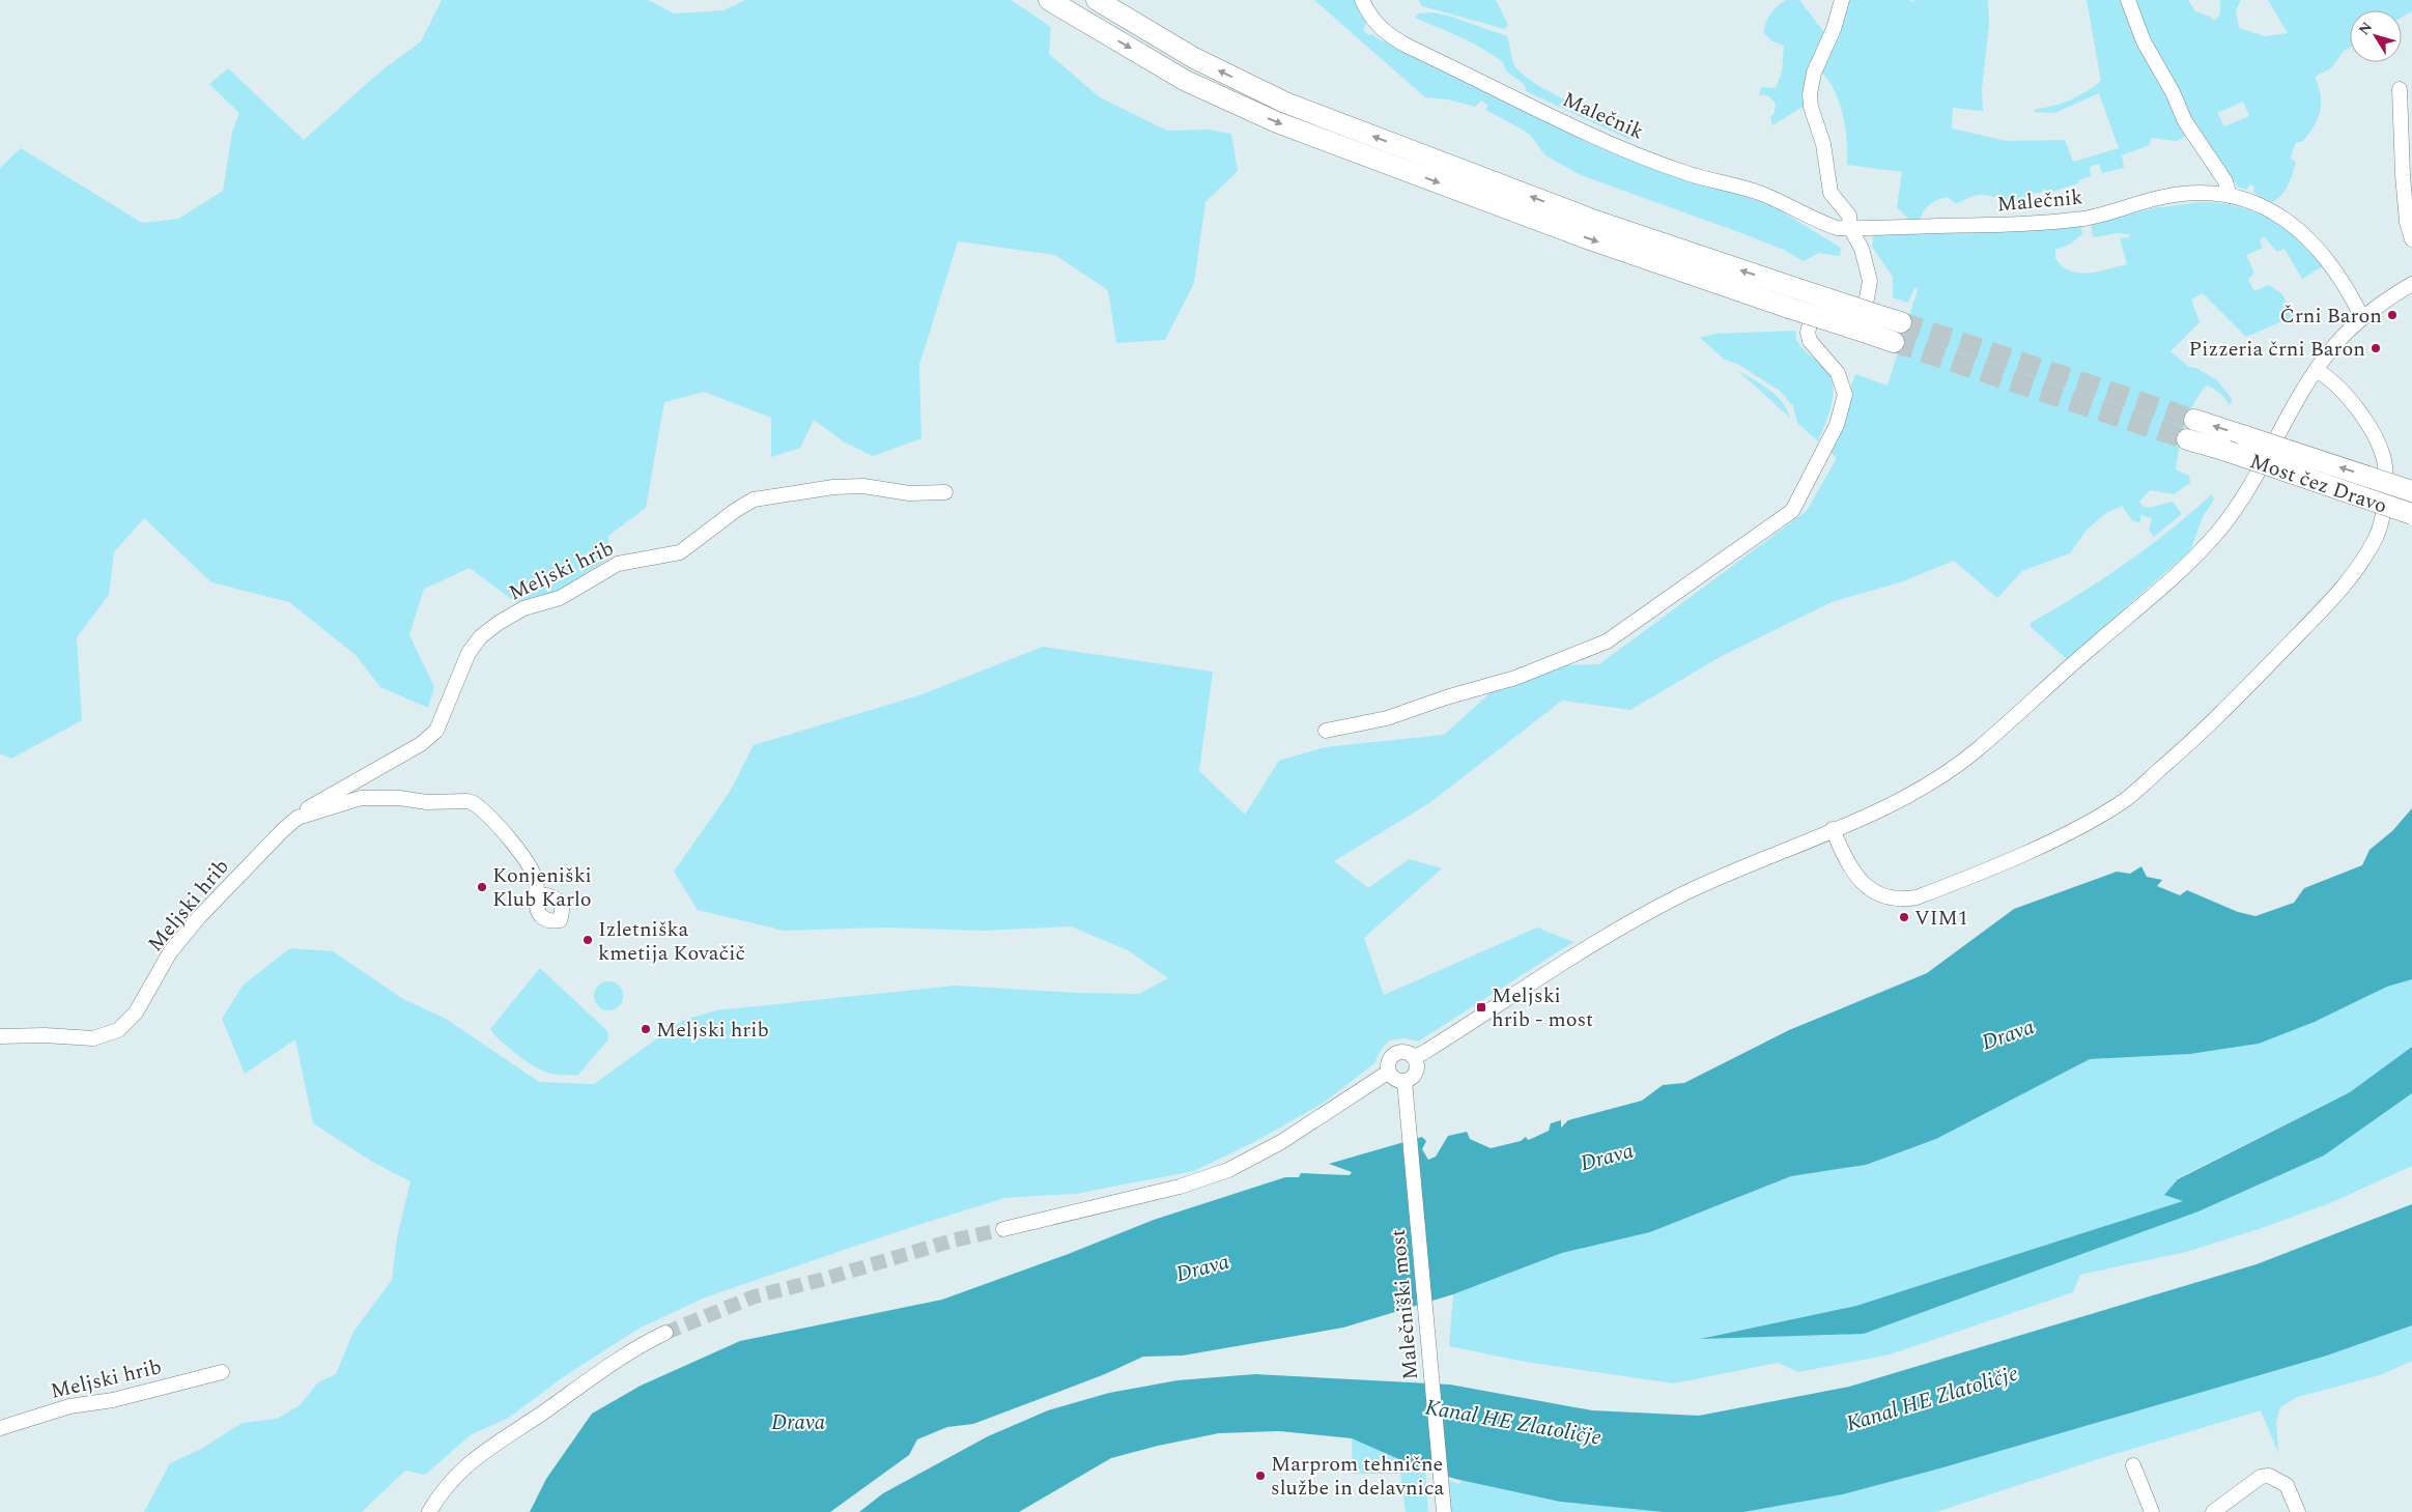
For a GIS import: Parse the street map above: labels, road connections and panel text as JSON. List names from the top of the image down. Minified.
{"streets":{"highway":["Most čez Dravo"],"street":["Malečnik","Meljski hrib","Malečniški most"]},"water":["Drava","Kanal HE Zlatoličje"],"places":{"other":["Črni Baron","Pizzeria črni Baron","Konjeniški Klub Karlo","VIM1","Izletniška kmetija Kovačič","Meljski hrib","Marprom tehnične službe in delavnica"],"transit":["Meljski hrib - most"]},"north":"top left"}
